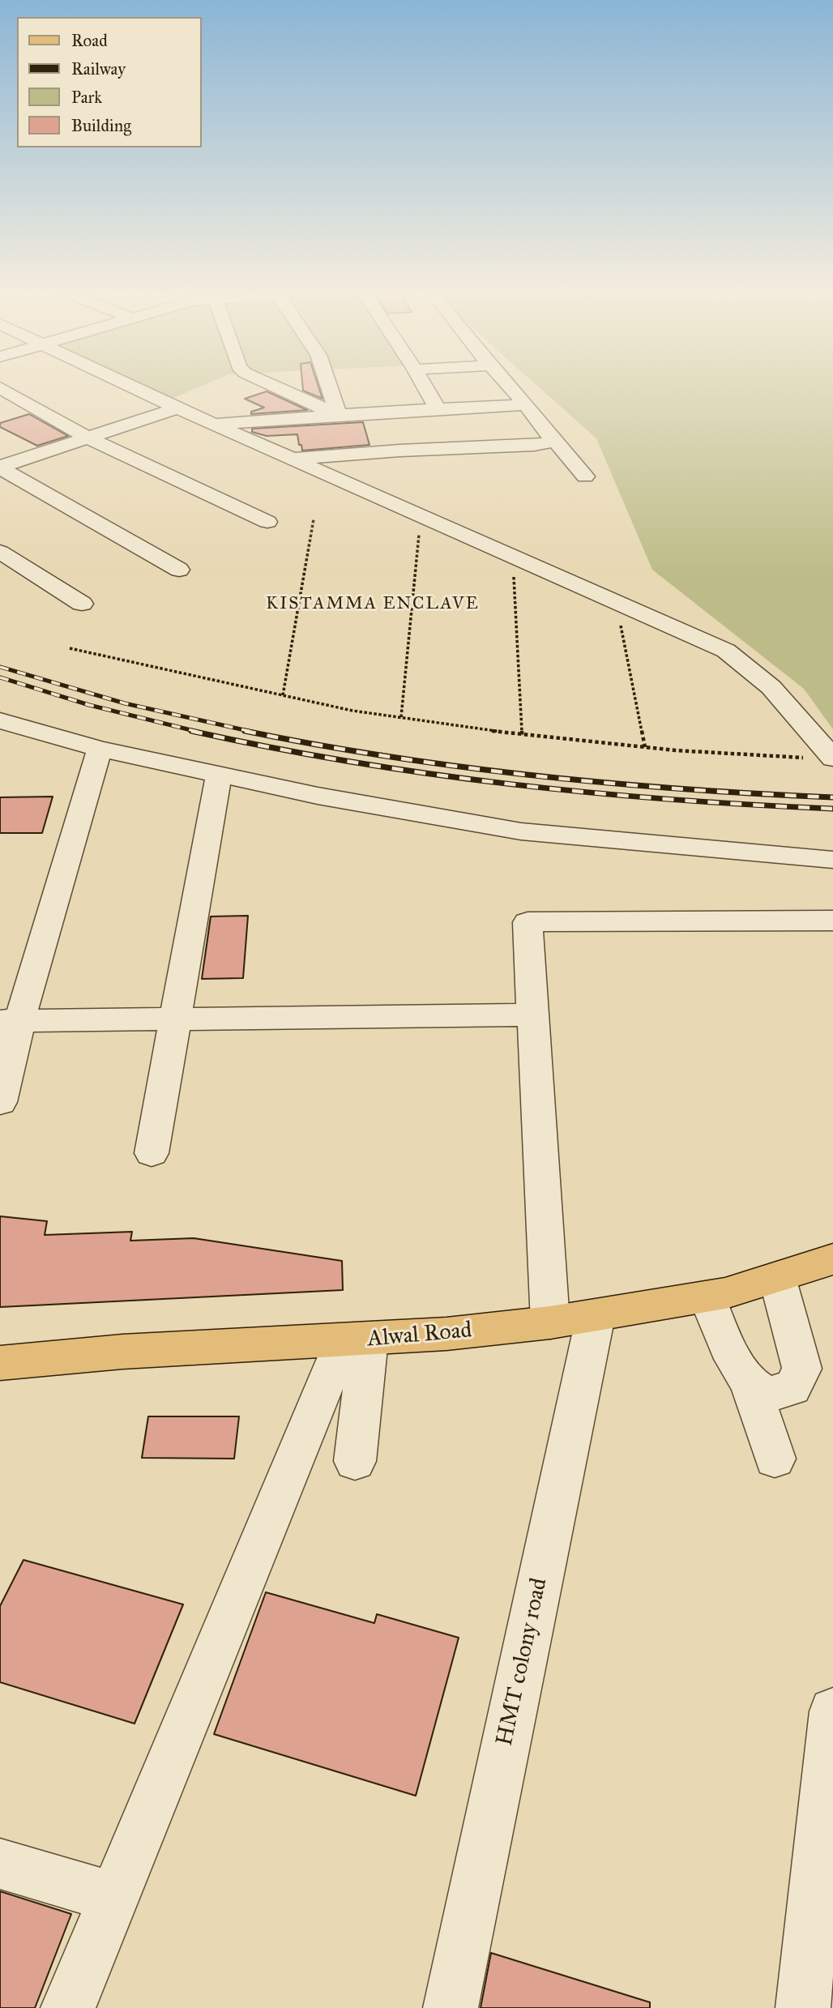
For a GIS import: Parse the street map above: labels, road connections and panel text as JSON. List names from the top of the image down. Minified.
{"streets":{"main road":["Alwal Road"],"street":["HMT colony road"]},"crossings":[["Alwal Road","HMT colony road"]],"districts":["KISTAMMA ENCLAVE"],"legend":["Road","Railway","Park","Building"]}
